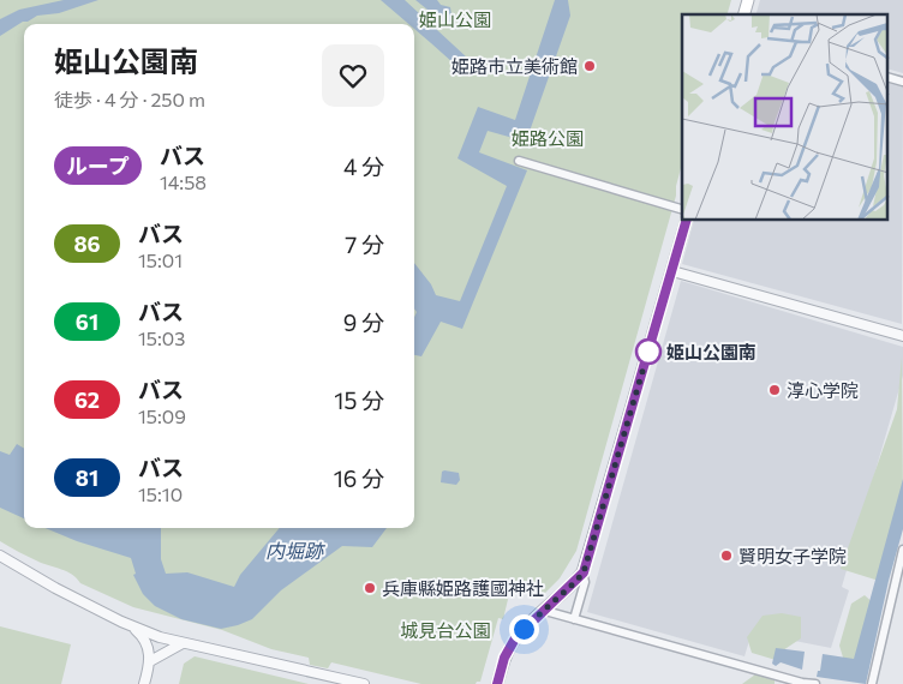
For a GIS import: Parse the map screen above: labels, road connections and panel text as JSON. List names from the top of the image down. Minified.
{"water":["内堀跡"],"parks":["姫山公園","姫路公園","城見台公園"],"places":["姫路市立美術館","姫山公園南","淳心学院","賢明女子学院","兵庫縣姫路護國神社"],"lines":["bus line ループ"],"page":{"heading":["姫山公園南","徒歩 · 4 分 · 250 m"],"list":[{"mark":"ループ","name":"バス","note":"14:58","value":"4 分"},{"mark":"86","name":"バス","note":"15:01","value":"7 分"},{"mark":"61","name":"バス","note":"15:03","value":"9 分"},{"mark":"62","name":"バス","note":"15:09","value":"15 分"},{"mark":"81","name":"バス","note":"15:10","value":"16 分"}]}}
